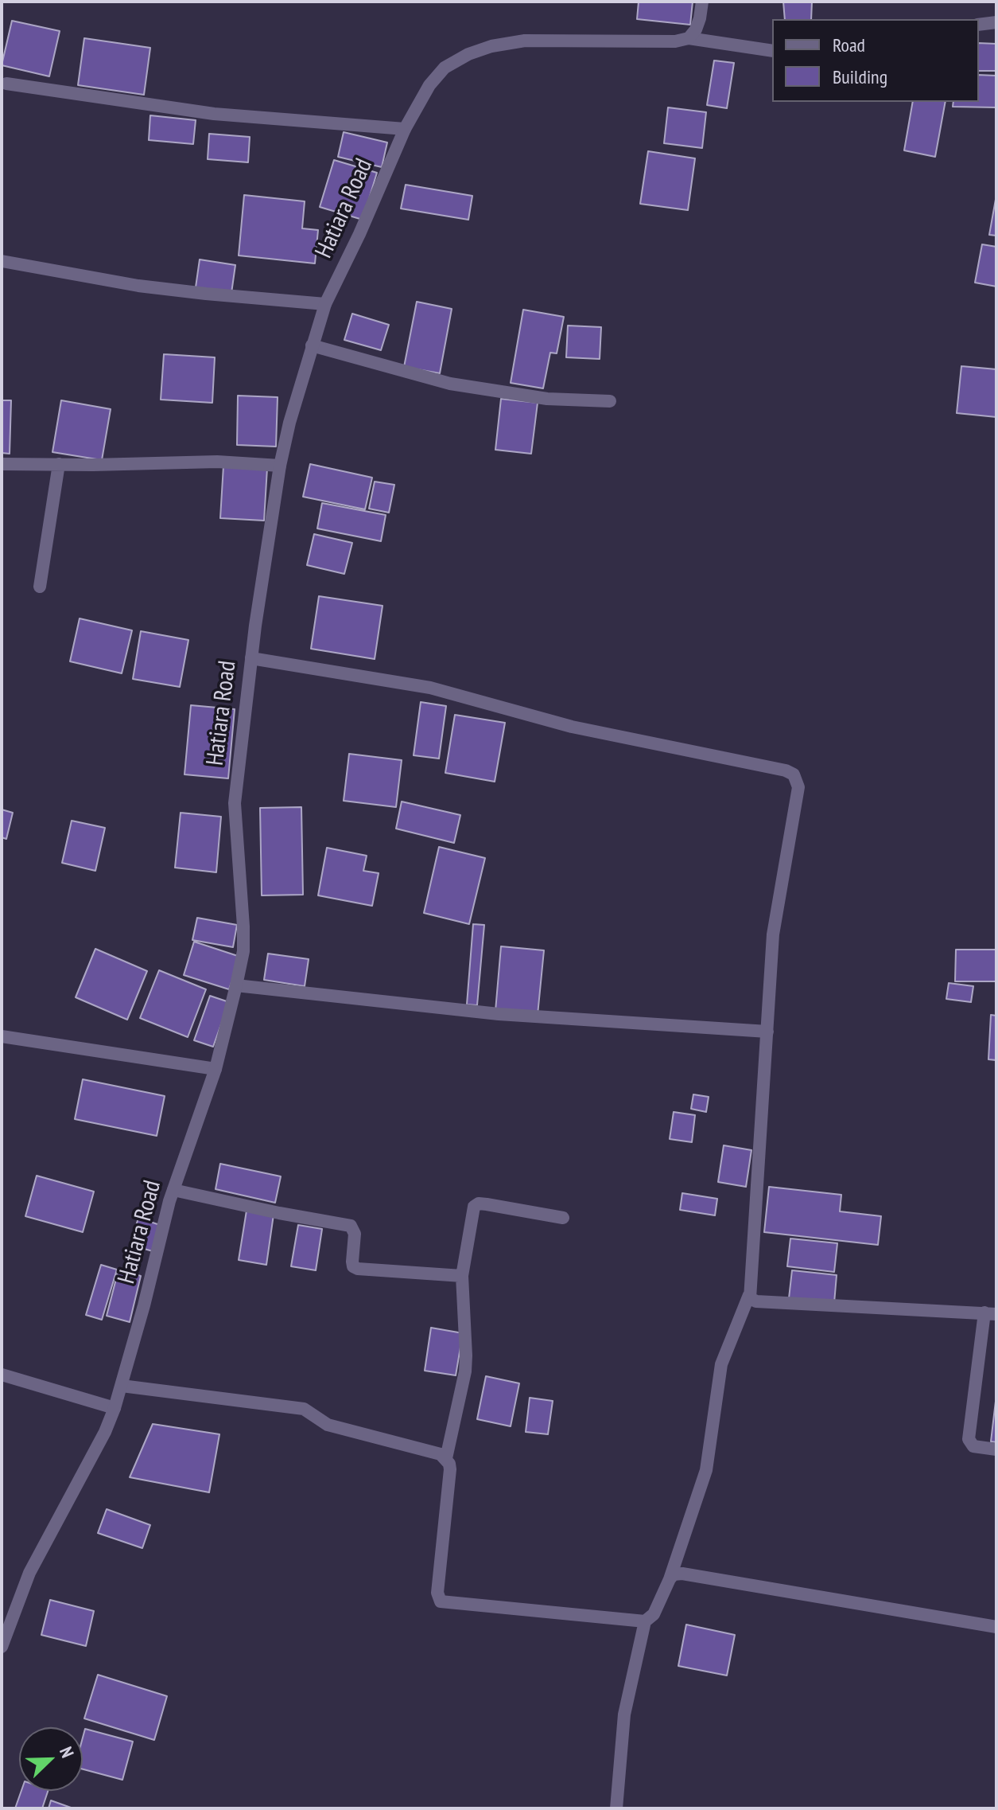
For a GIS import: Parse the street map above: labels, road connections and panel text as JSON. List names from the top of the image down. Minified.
{"streets":{"street":["Hatiara Road"]},"legend":["Road","Building"],"north":"top right"}
